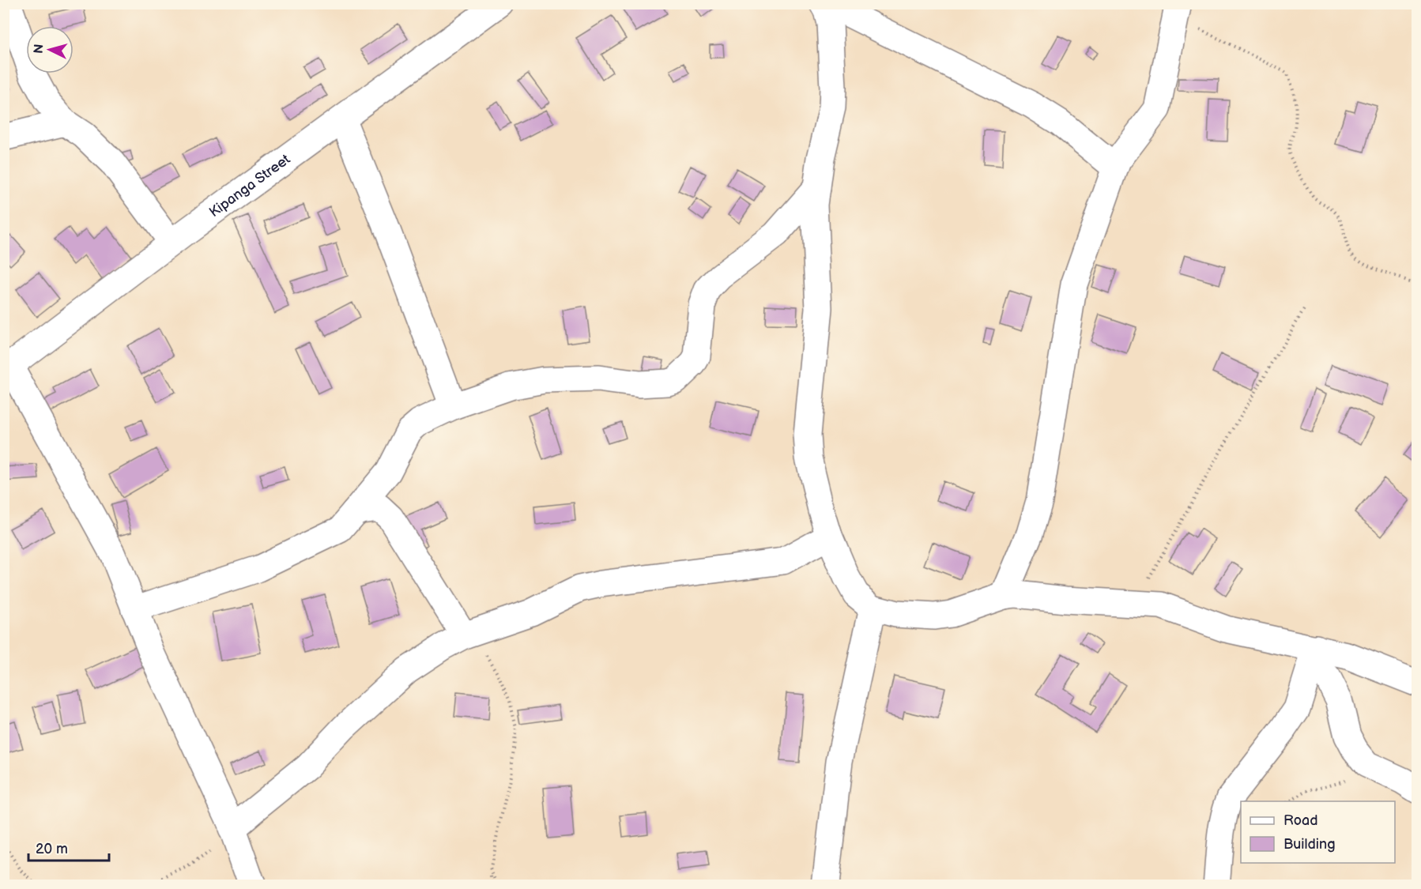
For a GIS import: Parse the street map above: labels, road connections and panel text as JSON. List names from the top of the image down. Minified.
{"streets":{"street":["Kipanga Street"]},"legend":["Road","Building"],"scale_bar":"20 m","north":"left"}
